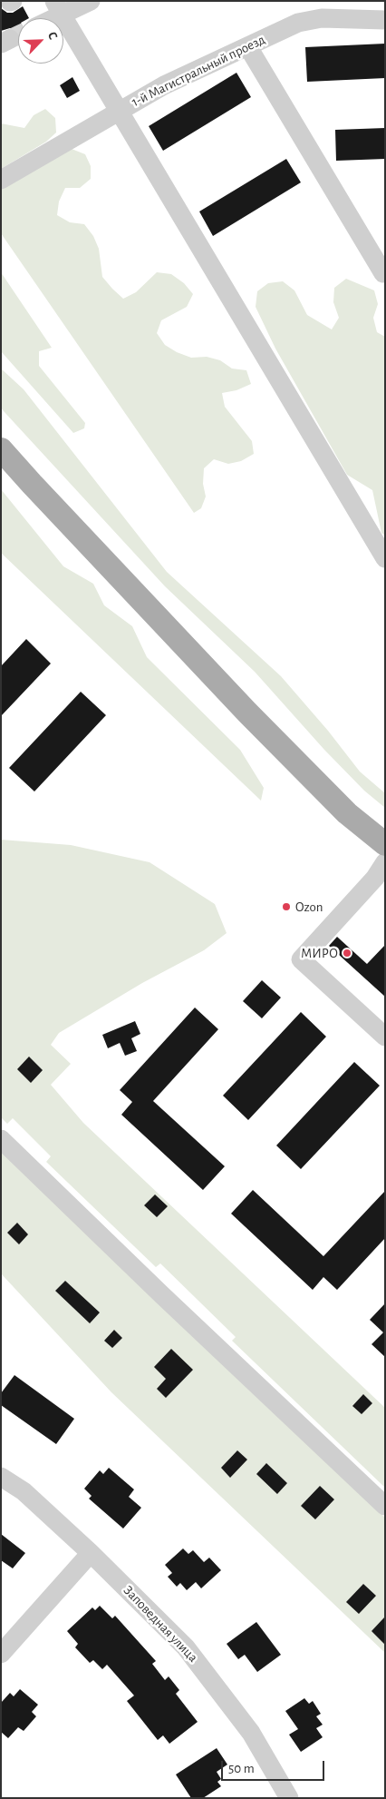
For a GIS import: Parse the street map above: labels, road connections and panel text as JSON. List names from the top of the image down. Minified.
{"streets":{"street":["1-й Магистральный проезд","Заповедная улица"]},"places":["Ozon","МИРО"],"scale_bar":"50 m","north":"top right"}
